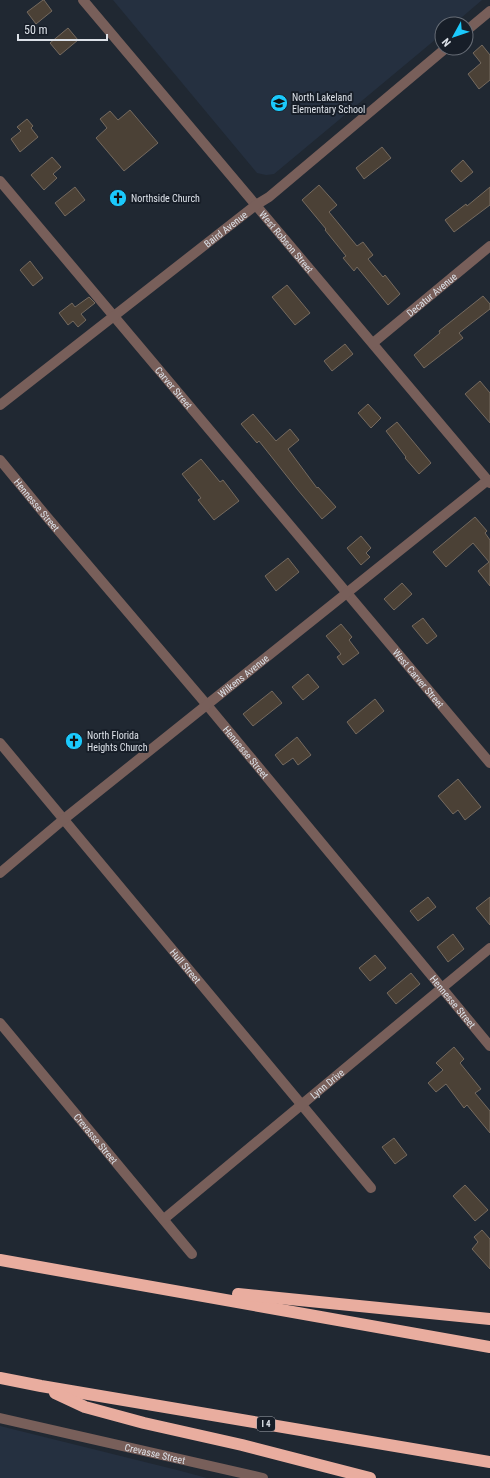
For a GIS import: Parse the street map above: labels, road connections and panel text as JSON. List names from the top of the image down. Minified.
{"streets":{"highway":["I 4"],"street":["Baird Avenue","West Robson Street","Decatur Avenue","Carver Street","Hennesse Street","Wilkens Avenue","West Carver Street","Hull Street","Lynn Drive","Crevasse Street"]},"crossings":[["Baird Avenue","West Robson Street"],["Baird Avenue","Carver Street"],["West Robson Street","Decatur Avenue"],["West Robson Street","Wilkens Avenue"],["Carver Street","Wilkens Avenue"],["Carver Street","West Carver Street"],["Hennesse Street","Wilkens Avenue"],["Hennesse Street","Lynn Drive"],["Wilkens Avenue","West Carver Street"],["Wilkens Avenue","Hull Street"],["Hull Street","Lynn Drive"],["Lynn Drive","Crevasse Street"]],"places":{"school or university":["North Lakeland Elementary School"],"church":["Northside Church","North Florida Heights Church"]},"scale_bar":"50 m","north":"bottom left"}
